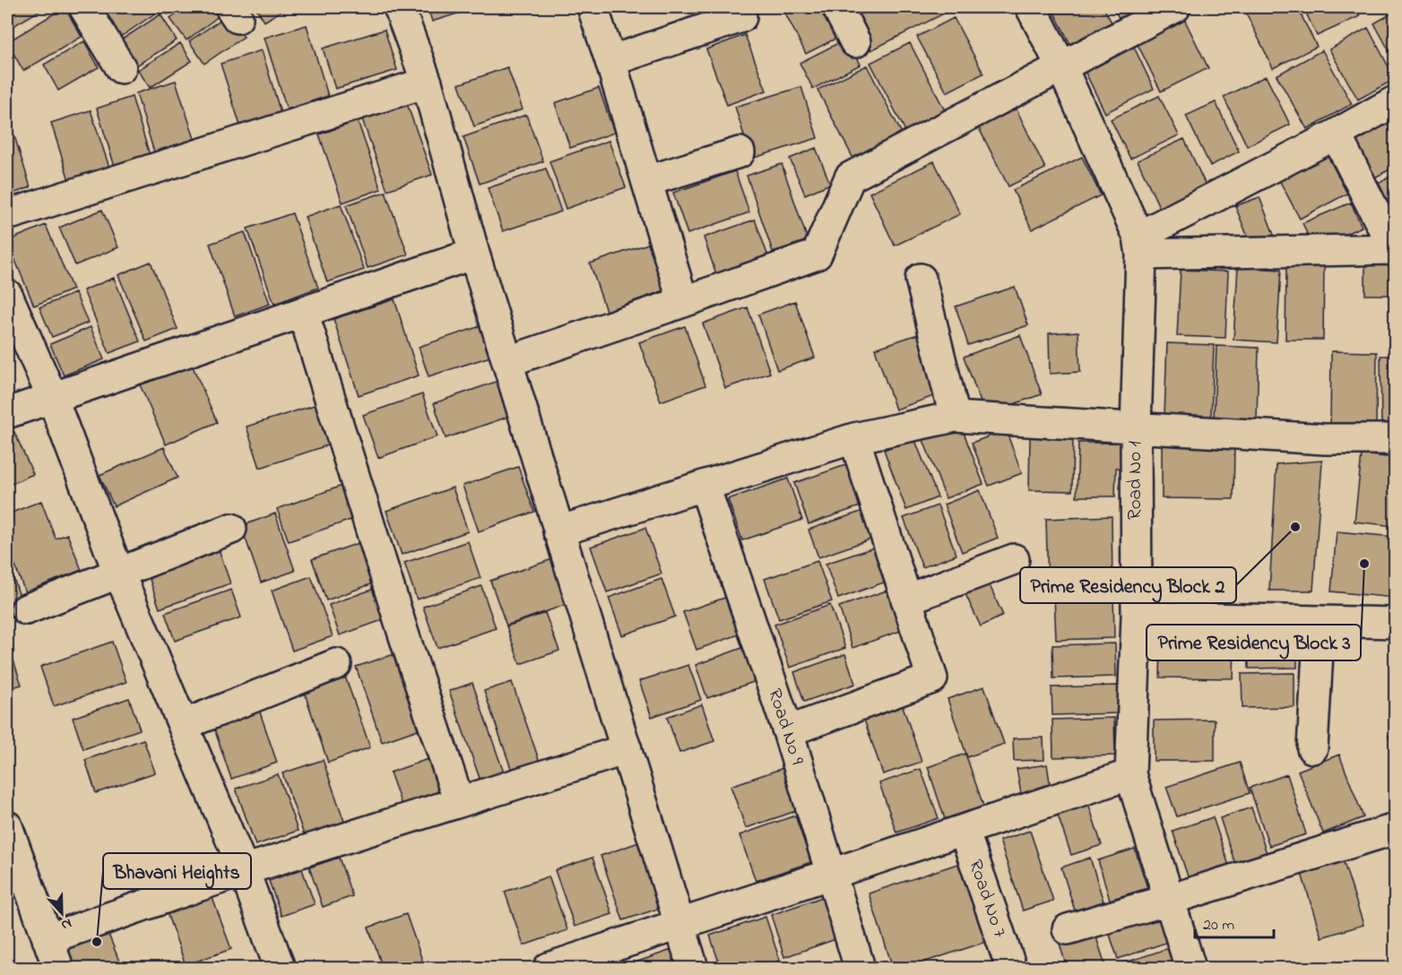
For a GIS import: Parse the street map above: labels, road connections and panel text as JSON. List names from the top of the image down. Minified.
{"streets":{"street":["Road No 1","Road No 9","Road No 7"]},"places":["Prime Residency Block 2","Prime Residency Block 3","Bhavani Heights"],"scale_bar":"20 m","north":"bottom"}
